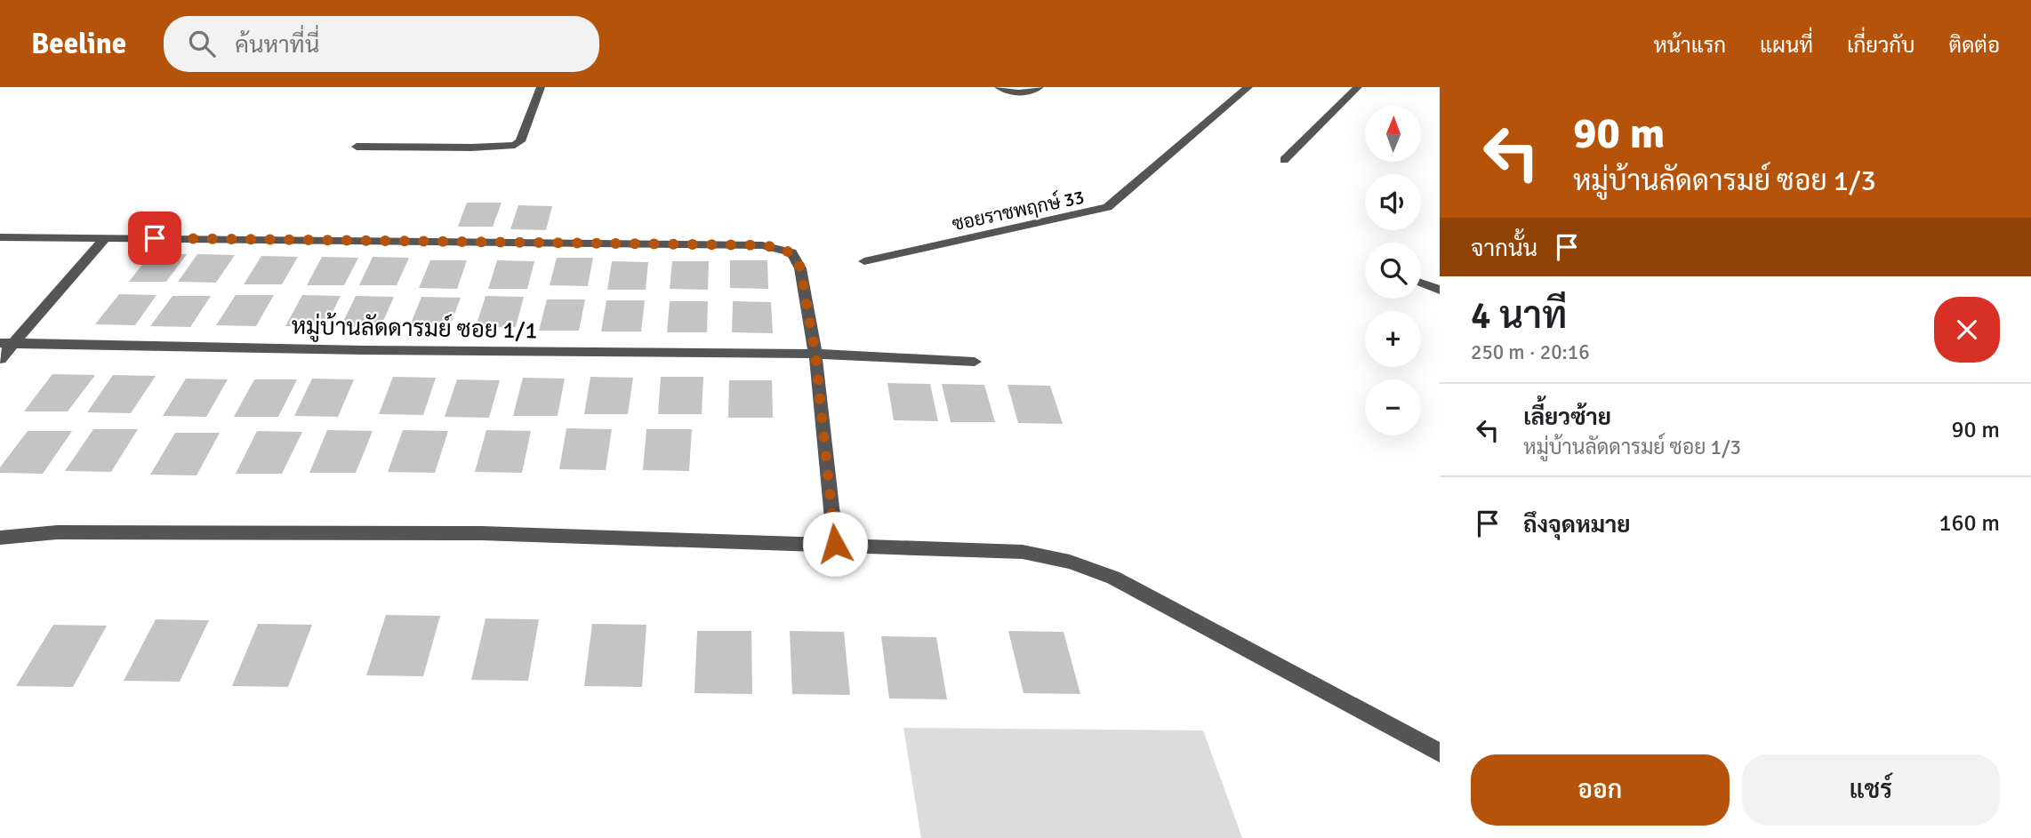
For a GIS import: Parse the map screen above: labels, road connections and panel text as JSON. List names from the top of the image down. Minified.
{"streets":{"street":["ซอยราชพฤกษ์ 33","หมู่บ้านลัดดารมย์ ซอย 1/1"]},"north":"top","page":{"header":"Beeline","search":"ค้นหาที่นี่","nav":["หน้าแรก","แผนที่","เกี่ยวกับ","ติดต่อ"],"turn":["90 m","หมู่บ้านลัดดารมย์ ซอย 1/3"],"map_buttons":["+","−"],"then":"จากนั้น","heading":["4 นาที","250 m · 20:16"],"list":[{"name":"เลี้ยวซ้าย","note":"หมู่บ้านลัดดารมย์ ซอย 1/3","value":"90 m"},{"name":"ถึงจุดหมาย","value":"160 m"}],"buttons":["ออก","แชร์"]}}
